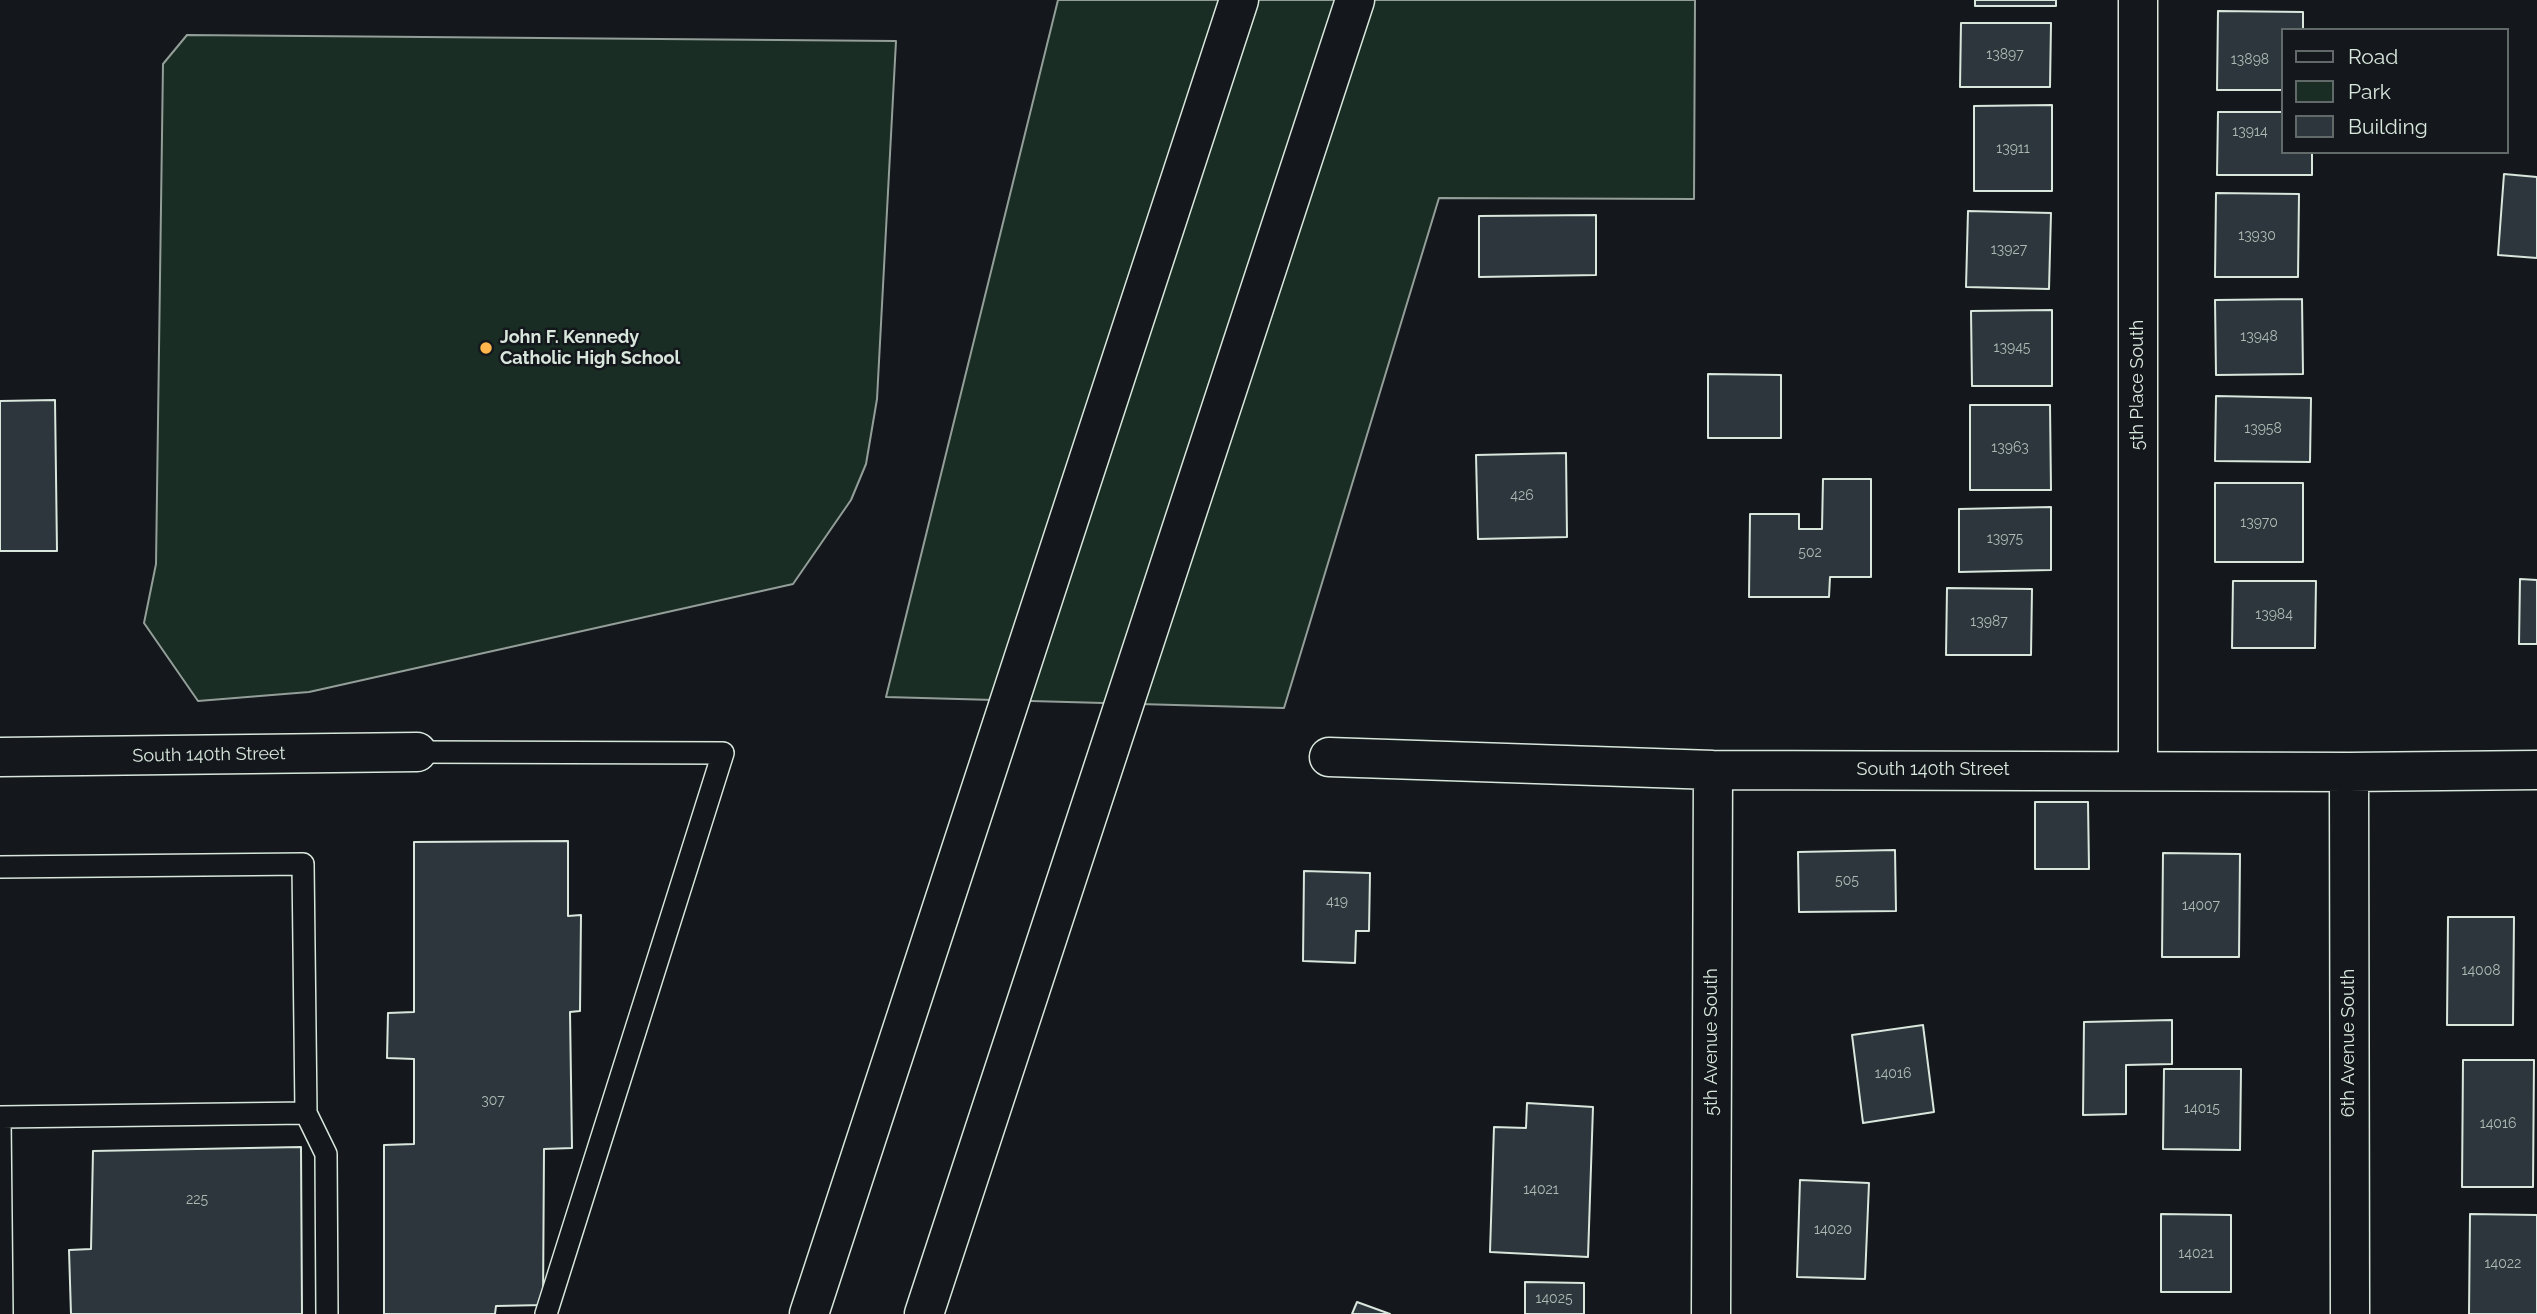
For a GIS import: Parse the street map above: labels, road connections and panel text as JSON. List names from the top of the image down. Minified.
{"streets":{"main road":["5th Place South","South 140th Street","5th Avenue South","6th Avenue South"]},"crossings":[["5th Place South","South 140th Street"],["South 140th Street","5th Avenue South"],["South 140th Street","6th Avenue South"]],"places":["John F. Kennedy Catholic High School"],"house_numbers":["13897","13898","13914","13911","13930","13927","13948","13945","13958","13963","426","13970","13975","502","13984","13987","505","419","14007","14008","14016","307","14015","14016","14021","225","14020","14021","14022","14025"],"legend":["Road","Park","Building"]}
